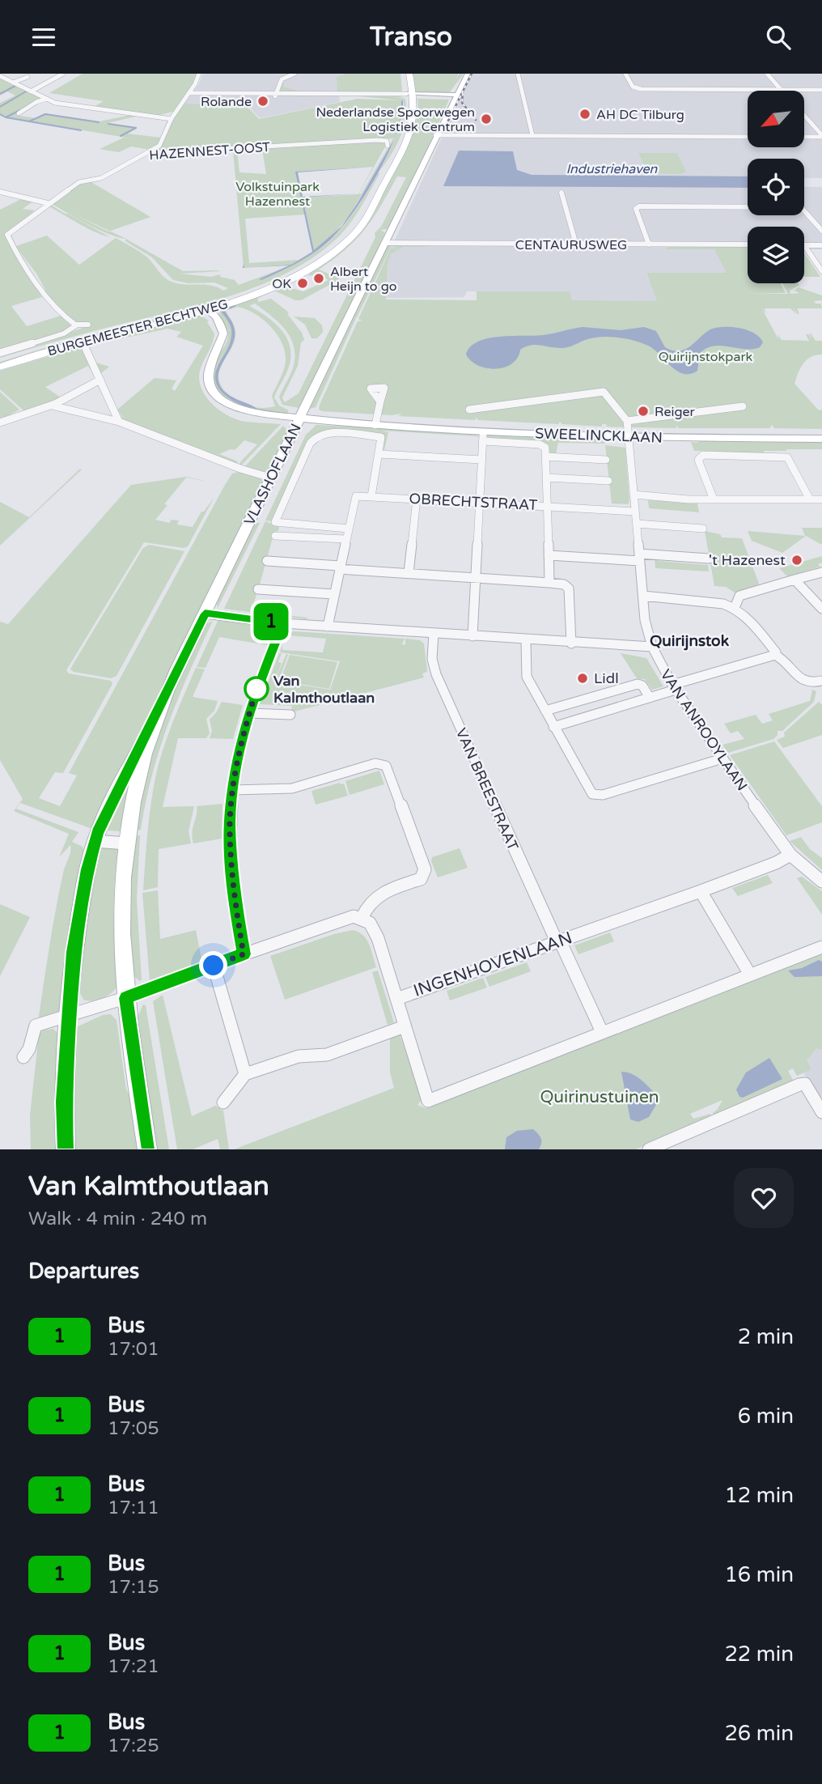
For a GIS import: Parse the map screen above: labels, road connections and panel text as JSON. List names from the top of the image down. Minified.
{"streets":{"main road":["BURGEMEESTER BECHTWEG"],"street":["HAZENNEST-OOST","CENTAURUSWEG","SWEELINCKLAAN","VLASHOFLAAN","OBRECHTSTRAAT","VAN ANROOYLAAN","VAN BREESTRAAT","INGENHOVENLAAN"]},"crossings":[["CENTAURUSWEG","VLASHOFLAAN"],["BURGEMEESTER BECHTWEG","SWEELINCKLAAN"],["SWEELINCKLAAN","VLASHOFLAAN"],["SWEELINCKLAAN","VAN ANROOYLAAN"],["OBRECHTSTRAAT","VAN ANROOYLAAN"],["VAN ANROOYLAAN","INGENHOVENLAAN"],["VAN BREESTRAAT","INGENHOVENLAAN"]],"districts":["Quirijnstok"],"water":["Industriehaven"],"parks":["Volkstuinpark Hazennest","Quirijnstokpark","Quirinustuinen"],"places":["Rolande","AH DC Tilburg","Nederlandse Spoorwegen Logistiek Centrum","Albert Heijn to go","OK","Reiger","'t Hazenest","Lidl","Van Kalmthoutlaan"],"lines":["bus line 1"],"north":"bottom left","page":{"header":"Transo","on_map":"1","heading":[["Van Kalmthoutlaan","Walk · 4 min · 240 m"],"Departures"],"list":[{"mark":"1","name":"Bus","note":"17:01","value":"2 min"},{"mark":"1","name":"Bus","note":"17:05","value":"6 min"},{"mark":"1","name":"Bus","note":"17:11","value":"12 min"},{"mark":"1","name":"Bus","note":"17:15","value":"16 min"},{"mark":"1","name":"Bus","note":"17:21","value":"22 min"},{"mark":"1","name":"Bus","note":"17:25","value":"26 min"}]}}
